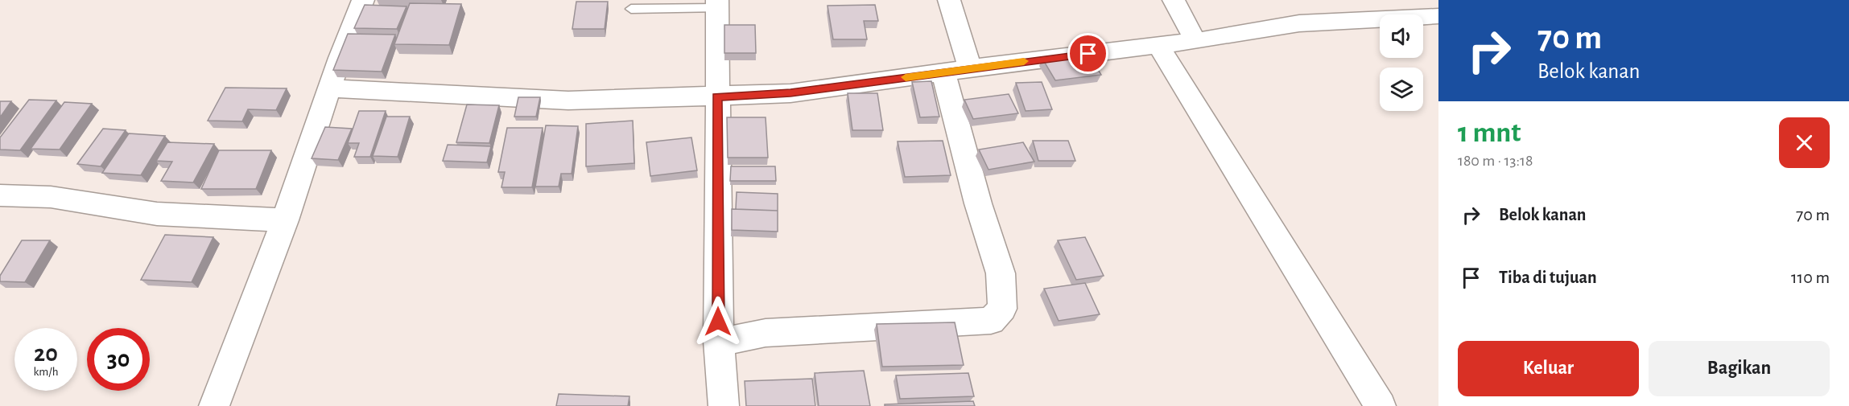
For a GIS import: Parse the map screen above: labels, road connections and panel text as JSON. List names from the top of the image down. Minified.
{"page":{"turn":["70 m","Belok kanan"],"heading":["1 mnt","180 m · 13:18"],"list":[{"name":"Belok kanan","value":"70 m"},{"name":"Tiba di tujuan","value":"110 m"}],"speed":"20 km/h","limit":"30","buttons":["Keluar","Bagikan"]}}
